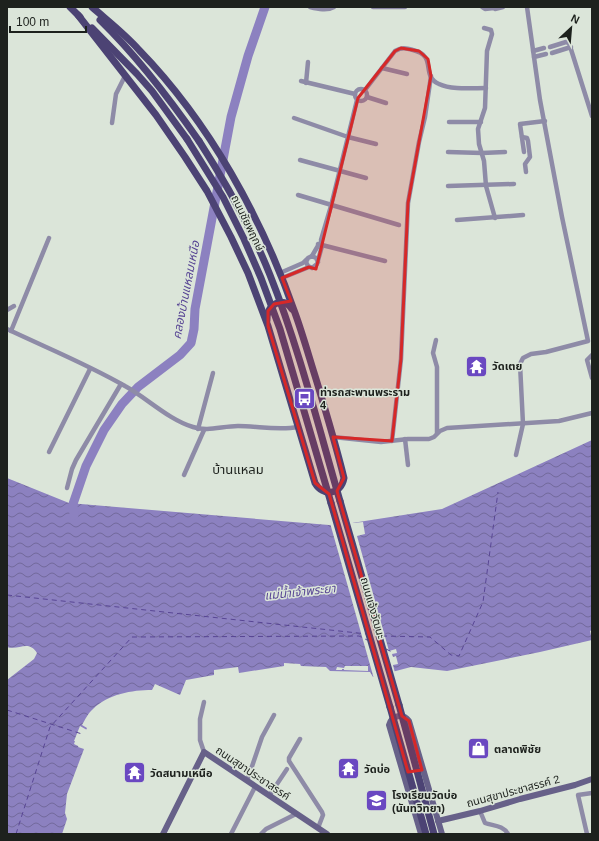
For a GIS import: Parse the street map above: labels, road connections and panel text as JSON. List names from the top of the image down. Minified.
{"streets":{"main road":["ถนนชัยพฤกษ์","ถนนแจ้งวัฒนะ"],"street":["ถนนสุขาประชาสรรค์","ถนนสุขาประชาสรรค์ 2"]},"crossings":[["ถนนชัยพฤกษ์","ถนนแจ้งวัฒนะ"]],"districts":["บ้านแหลม"],"water":["คลองบ้านแหลมเหนือ","แม่น้ำเจ้าพระยา"],"places":{"temple":["วัดเตย","วัดบ่อ","วัดสนามเหนือ"],"bus stop":["ท่ารถสะพานพระราม 4"],"shop":["ตลาดพิชัย"],"school or university":["โรงเรียนวัดบ่อ (นันทวิทยา)"]},"scale_bar":"100 m","north":"top right"}
